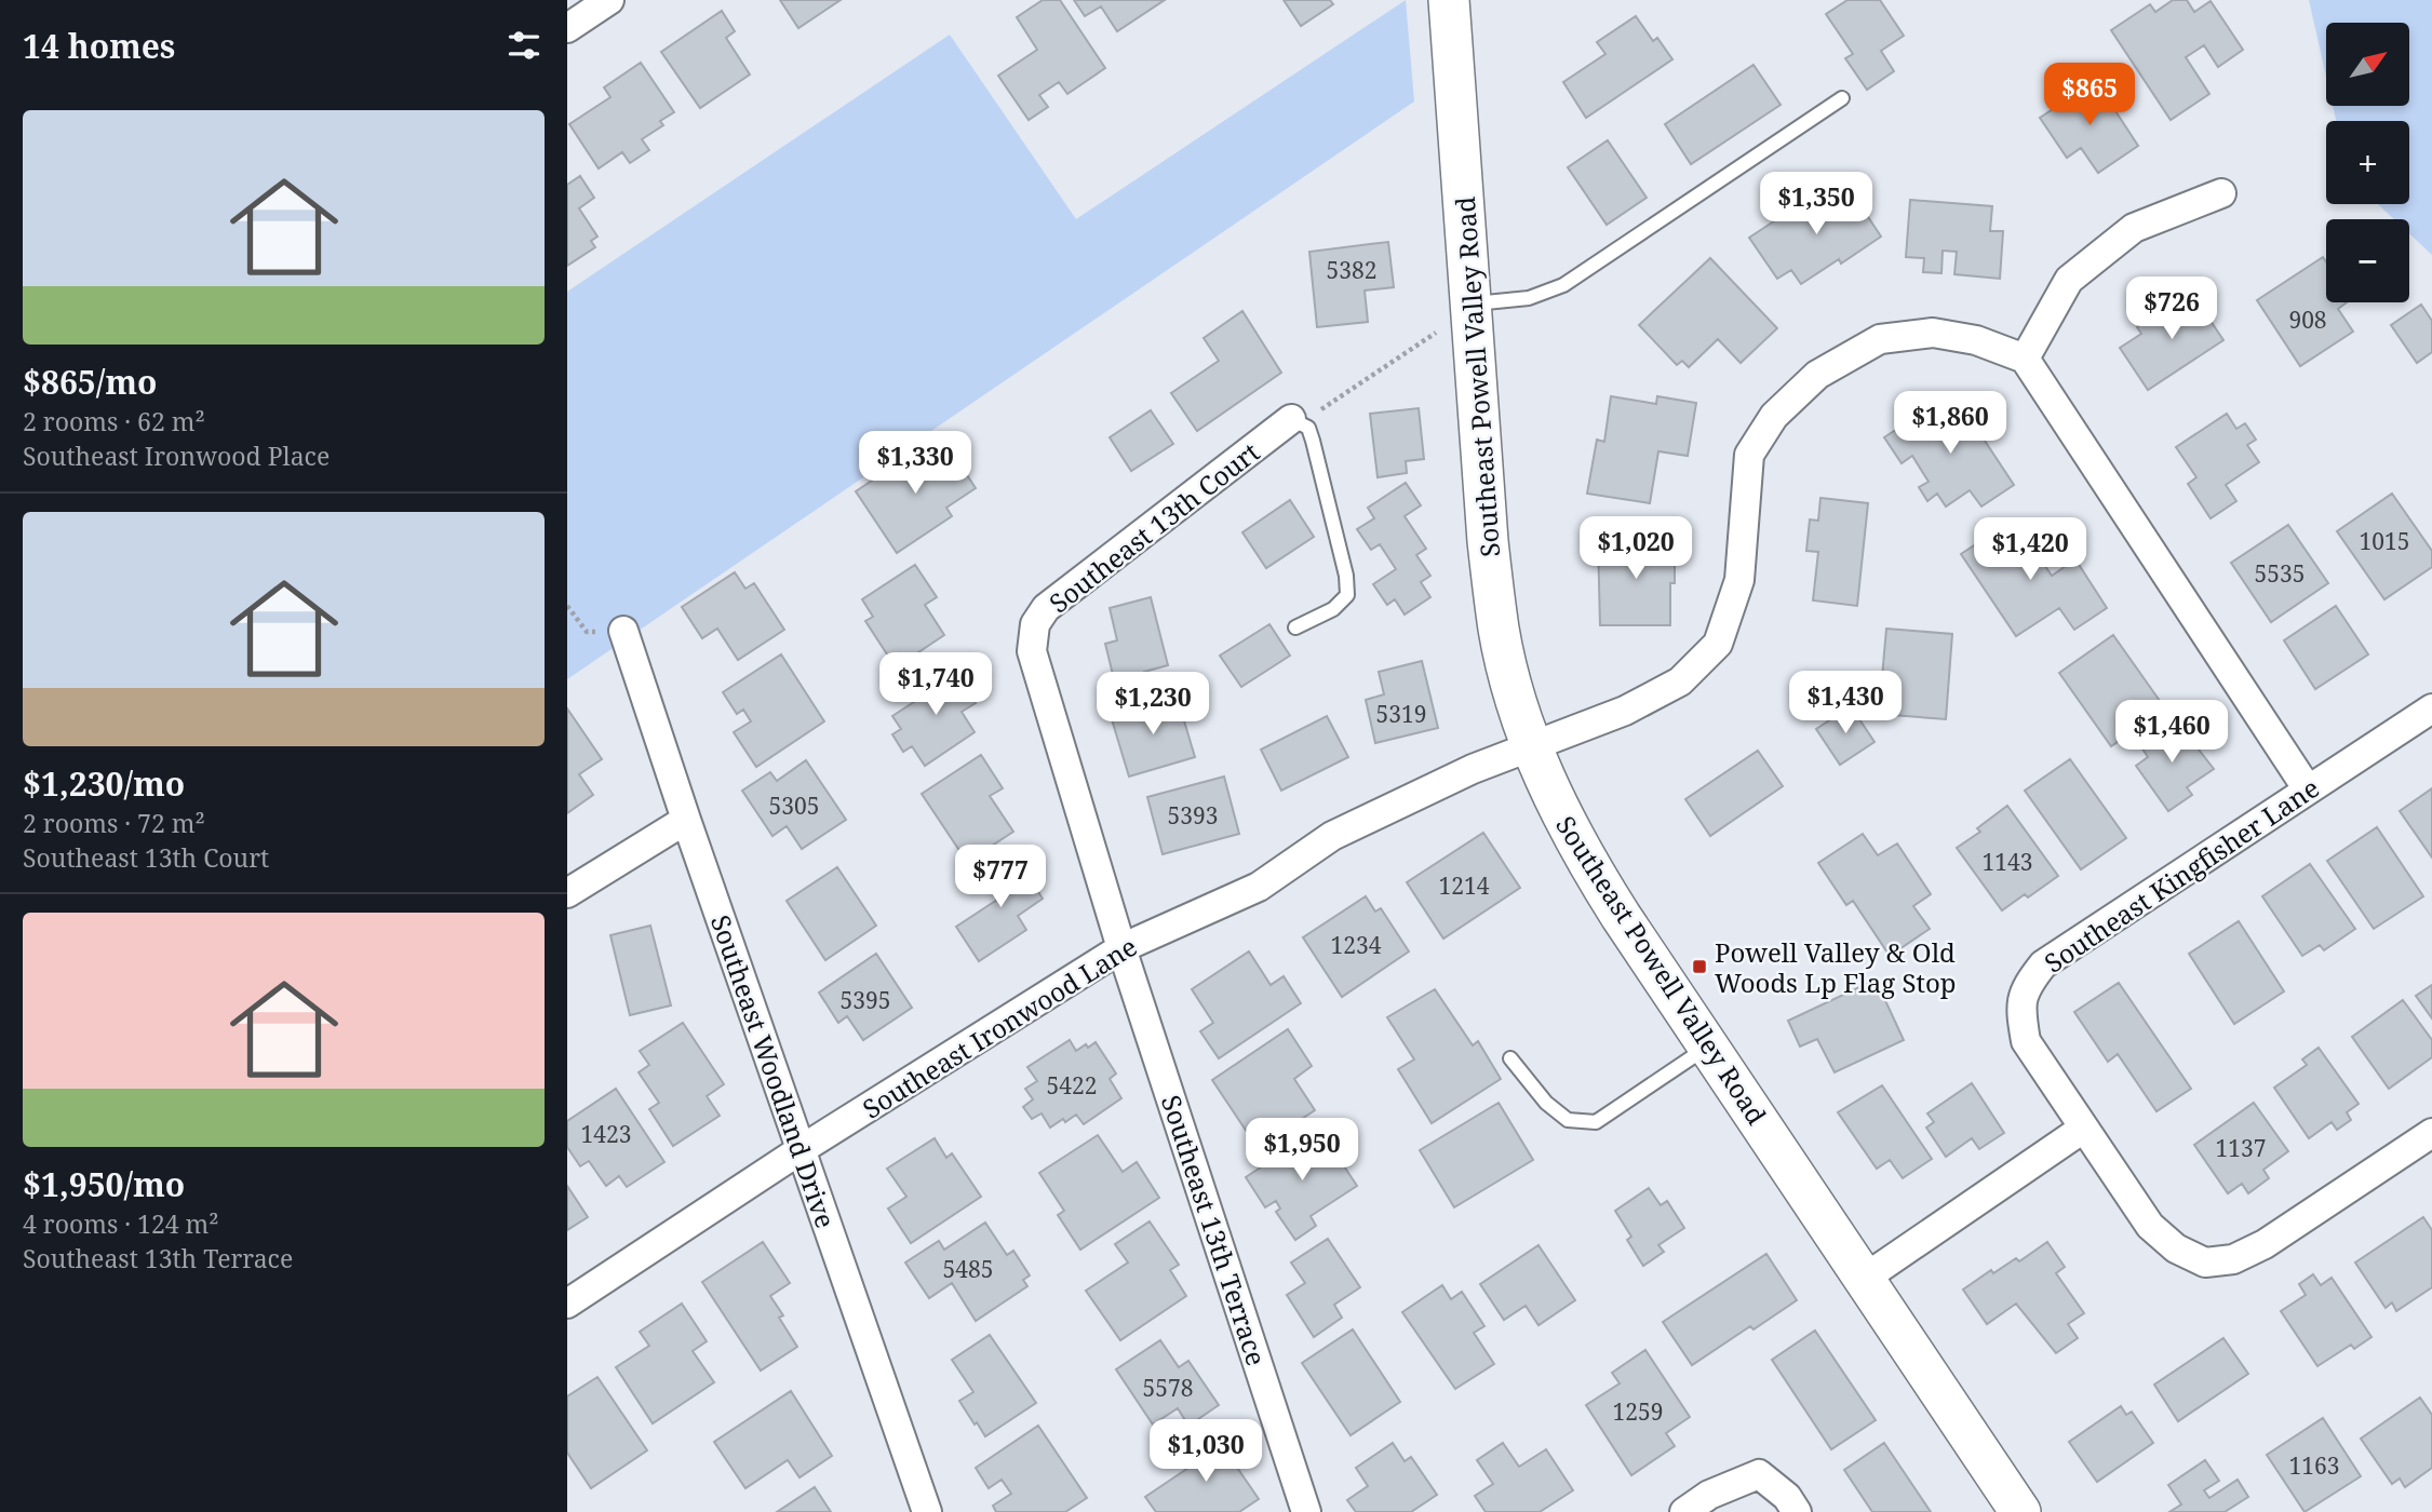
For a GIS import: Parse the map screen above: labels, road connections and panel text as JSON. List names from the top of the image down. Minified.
{"streets":{"main road":["Southeast Powell Valley Road"],"street":["Southeast 13th Court","Southeast Kingfisher Lane","Southeast Ironwood Lane","Southeast Woodland Drive","Southeast 13th Terrace"]},"crossings":[["Southeast Powell Valley Road","Southeast Ironwood Lane"],["Southeast 13th Court","Southeast Ironwood Lane"],["Southeast 13th Court","Southeast 13th Terrace"],["Southeast Ironwood Lane","Southeast Woodland Drive"],["Southeast Ironwood Lane","Southeast 13th Terrace"]],"places":{"transit":["Powell Valley & Old Woods Lp Flag Stop"]},"house_numbers":["5382","908","1015","5535","5319","5305","5393","1143","1214","1234","5395","5422","1423","1137","5485","5578","1259","1163"],"north":"top right","page":{"heading":"14 homes","map_buttons":["+","−"],"price":["$865","$1,350","$726","$1,860","$1,330","$1,020","$1,420","$1,740","$1,430","$1,230","$1,460","$777","$1,950","$1,030"],"list":[{"name":"$865/mo","note":"2 rooms · 62 m² · Southeast Ironwood Place"},{"name":"$1,230/mo","note":"2 rooms · 72 m² · Southeast 13th Court"},{"name":"$1,950/mo","note":"4 rooms · 124 m² · Southeast 13th Terrace"}]}}
